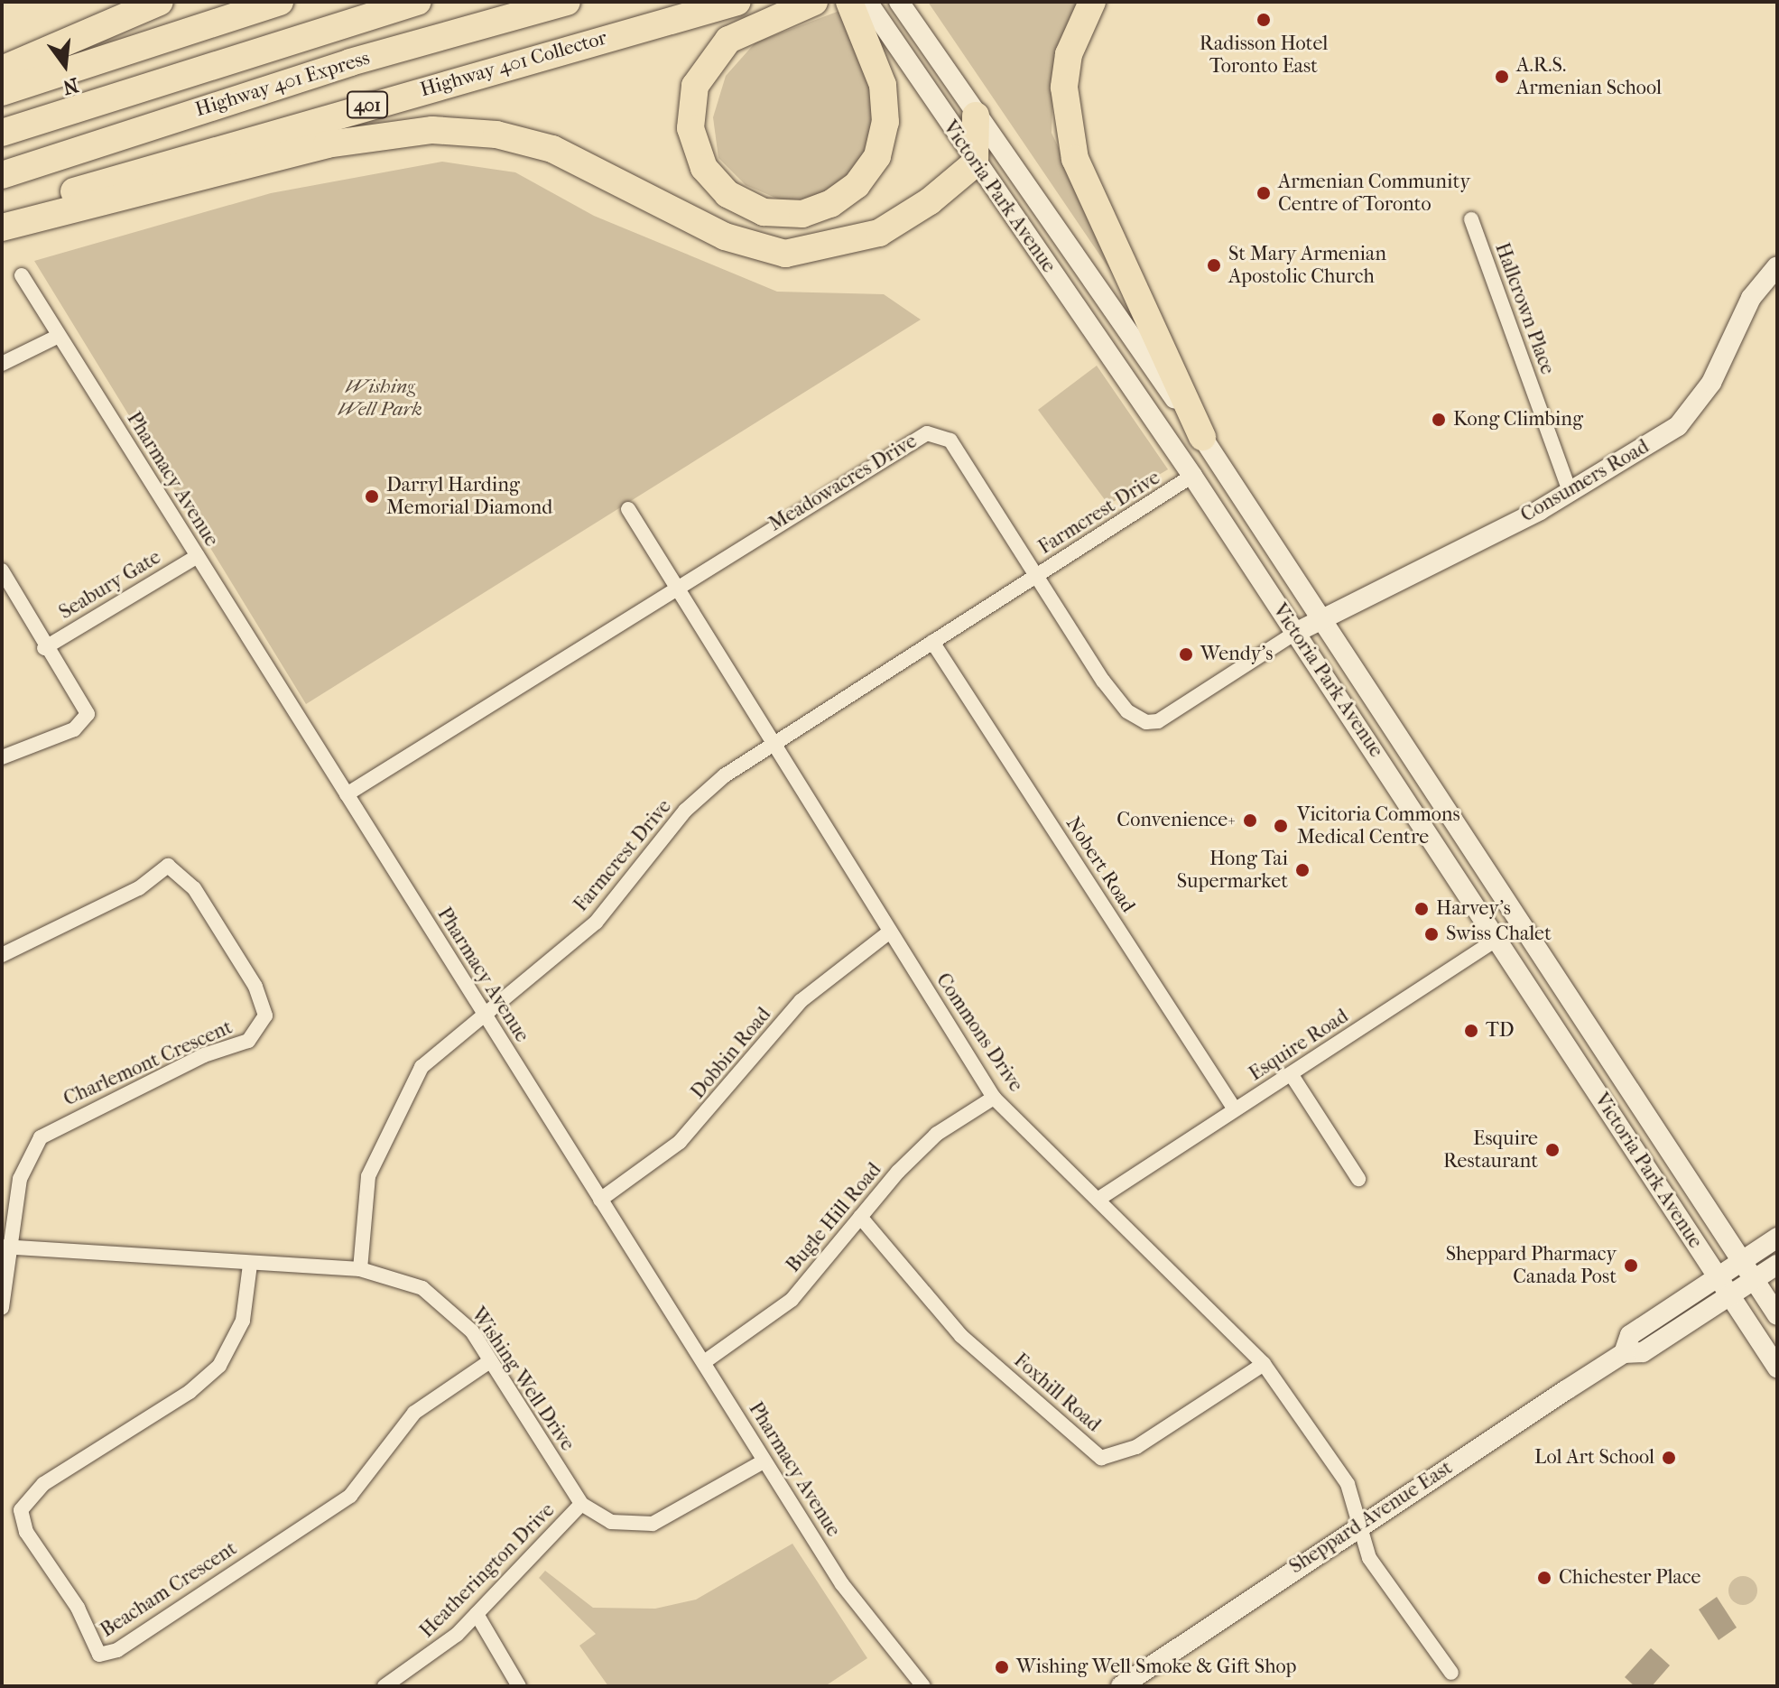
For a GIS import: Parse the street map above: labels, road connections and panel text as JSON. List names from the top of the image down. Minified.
{"streets":{"highway":["Highway 401 Collector","Highway 401 Express","401"],"main road":["Victoria Park Avenue","Consumers Road","Meadowacres Drive","Sheppard Avenue East"],"street":["Hallcrown Place","Pharmacy Avenue","Farmcrest Drive","Seabury Gate","Nobert Road","Commons Drive","Esquire Road","Dobbin Road","Charlemont Crescent","Bugle Hill Road","Wishing Well Drive","Foxhill Road","Heatherington Drive","Beacham Crescent"]},"crossings":[["Victoria Park Avenue","Consumers Road"],["Victoria Park Avenue","Meadowacres Drive"],["Victoria Park Avenue","Farmcrest Drive"],["Victoria Park Avenue","Esquire Road"],["Victoria Park Avenue","Sheppard Avenue East"],["Hallcrown Place","Consumers Road"],["Pharmacy Avenue","Meadowacres Drive"],["Pharmacy Avenue","Farmcrest Drive"],["Pharmacy Avenue","Seabury Gate"],["Pharmacy Avenue","Dobbin Road"],["Pharmacy Avenue","Bugle Hill Road"],["Pharmacy Avenue","Wishing Well Drive"],["Consumers Road","Meadowacres Drive"],["Meadowacres Drive","Farmcrest Drive"],["Meadowacres Drive","Commons Drive"],["Farmcrest Drive","Nobert Road"],["Farmcrest Drive","Commons Drive"],["Farmcrest Drive","Wishing Well Drive"],["Nobert Road","Esquire Road"],["Commons Drive","Esquire Road"],["Commons Drive","Dobbin Road"],["Commons Drive","Bugle Hill Road"],["Commons Drive","Foxhill Road"],["Commons Drive","Sheppard Avenue East"],["Charlemont Crescent","Wishing Well Drive"],["Bugle Hill Road","Foxhill Road"],["Wishing Well Drive","Heatherington Drive"],["Wishing Well Drive","Beacham Crescent"]],"parks":["Wishing Well Park"],"places":["Radisson Hotel Toronto East","A.R.S. Armenian School","Armenian Community Centre of Toronto","St Mary Armenian Apostolic Church","Kong Climbing","Darryl Harding Memorial Diamond","Wendy's","Convenience+","Vicitoria Commons Medical Centre","Hong Tai Supermarket","Harvey's","Swiss Chalet","TD","Esquire Restaurant","Sheppard Pharmacy Canada Post","Lol Art School","Chichester Place","Wishing Well Smoke & Gift Shop"],"north":"bottom"}
